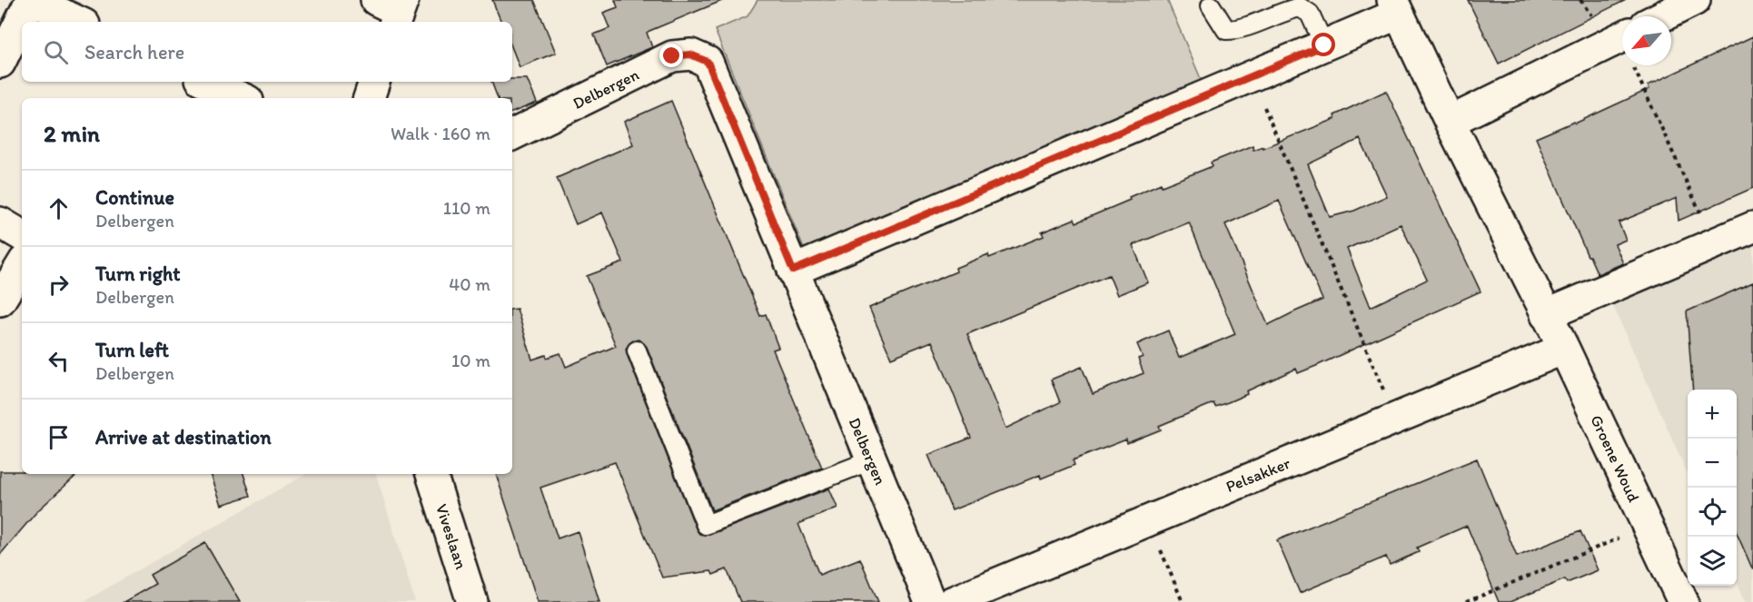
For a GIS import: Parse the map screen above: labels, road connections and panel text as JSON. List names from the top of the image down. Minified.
{"streets":{"street":["Delbergen","Groene Woud","Pelsakker","Viveslaan"]},"crossings":[["Groene Woud","Pelsakker"]],"north":"bottom left","page":{"search":"Search here","heading":["2 min","Walk · 160 m"],"list":[["Continue","Delbergen","110 m"],["Turn right","Delbergen","40 m"],["Turn left","Delbergen","10 m"],"Arrive at destination"],"map_buttons":["+","−"]}}
